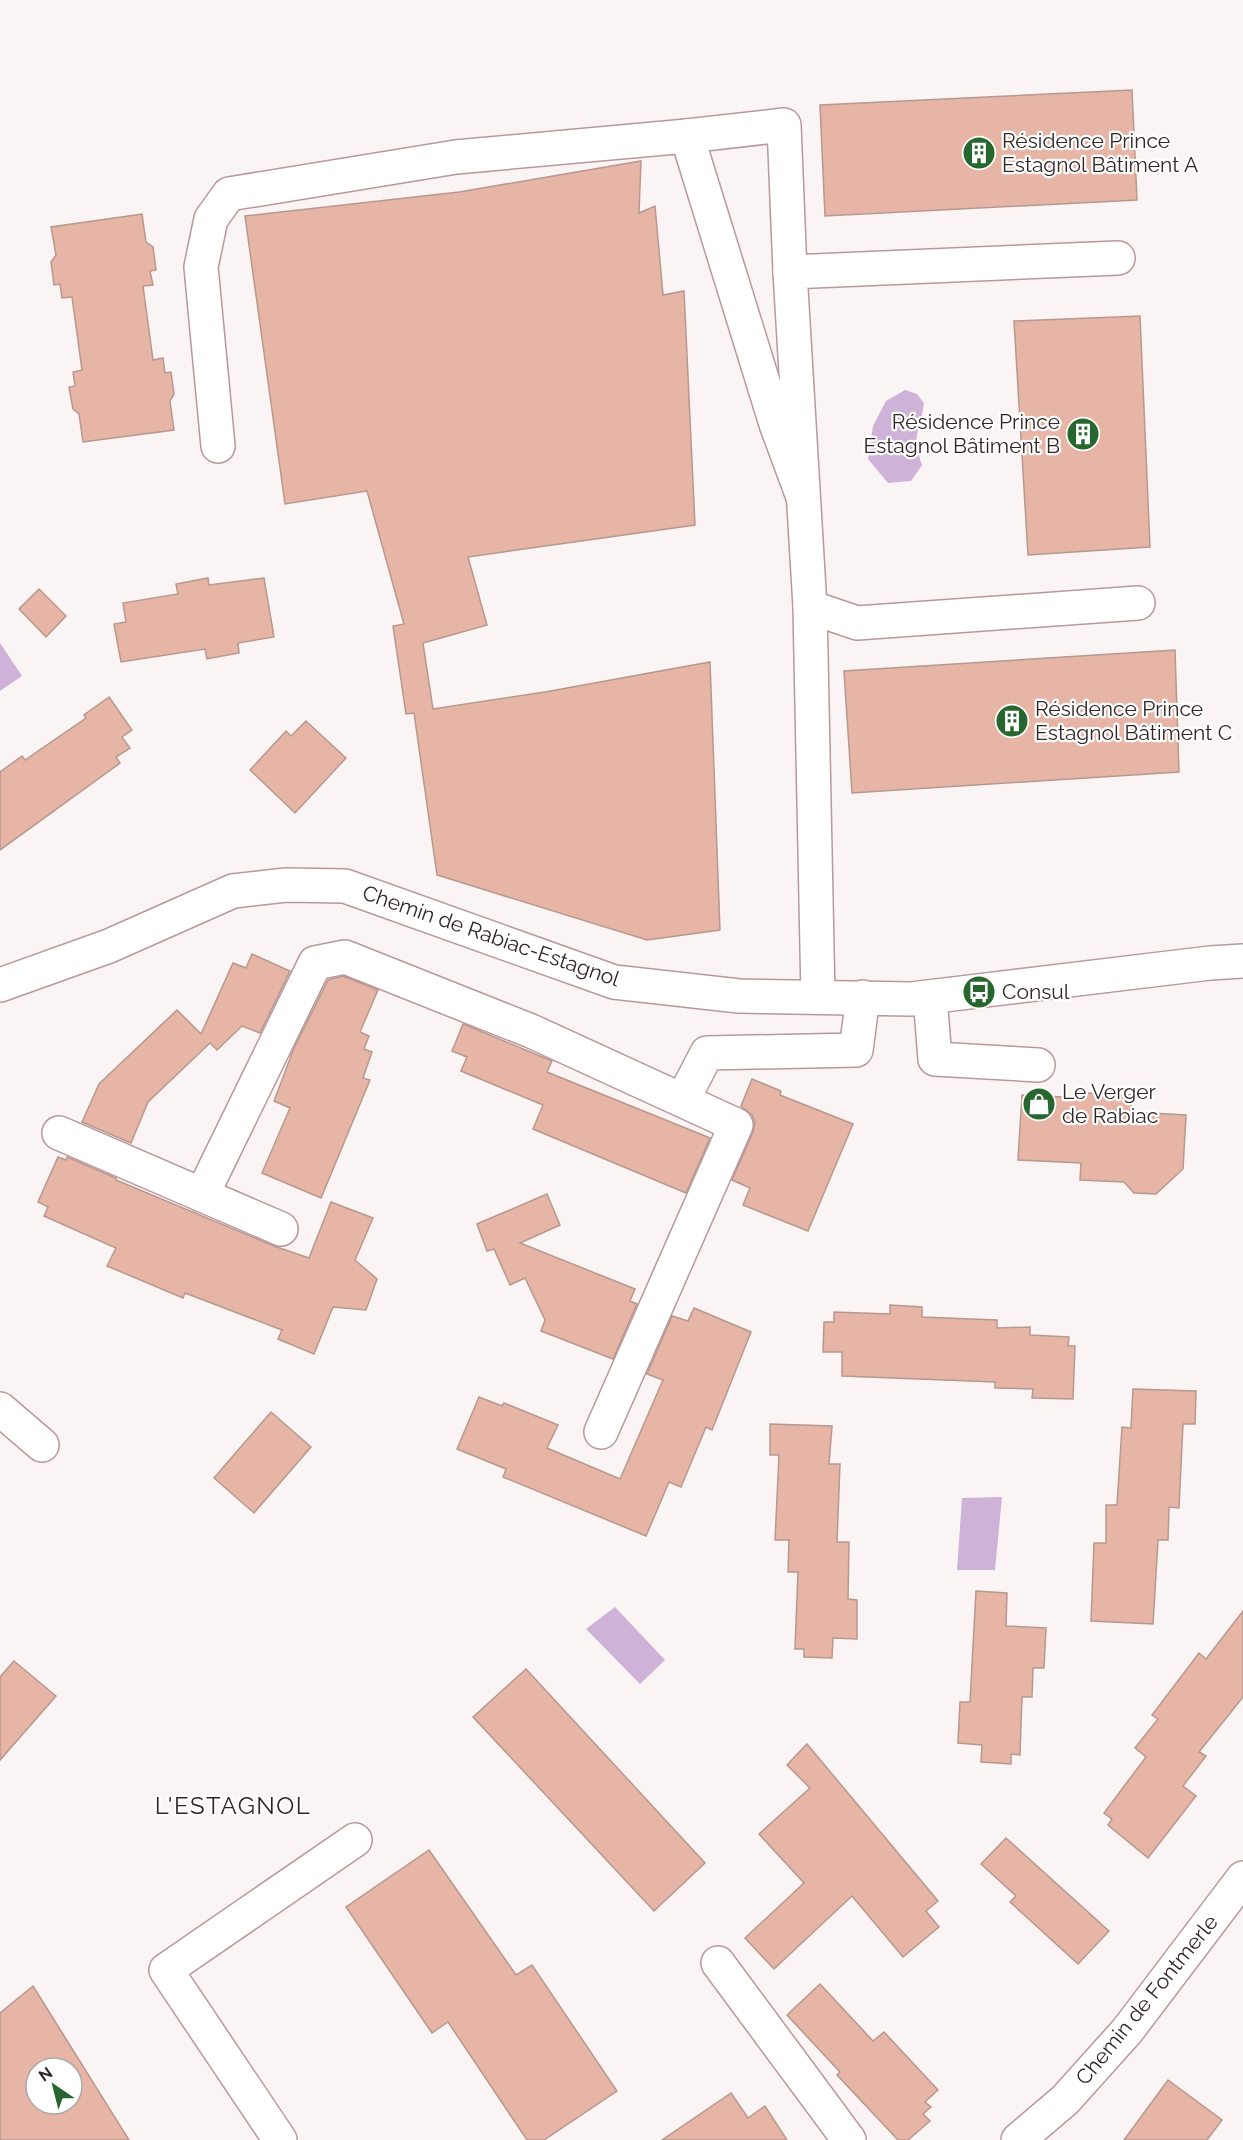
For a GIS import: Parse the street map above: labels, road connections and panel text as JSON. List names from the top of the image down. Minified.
{"streets":{"street":["Chemin de Rabiac-Estagnol","Chemin de Fontmerle"]},"districts":["L'ESTAGNOL"],"places":{"building":["Résidence Prince Estagnol Bâtiment A","Résidence Prince Estagnol Bâtiment B","Résidence Prince Estagnol Bâtiment C"],"bus stop":["Consul"],"shop":["Le Verger de Rabiac"]},"north":"top left"}
